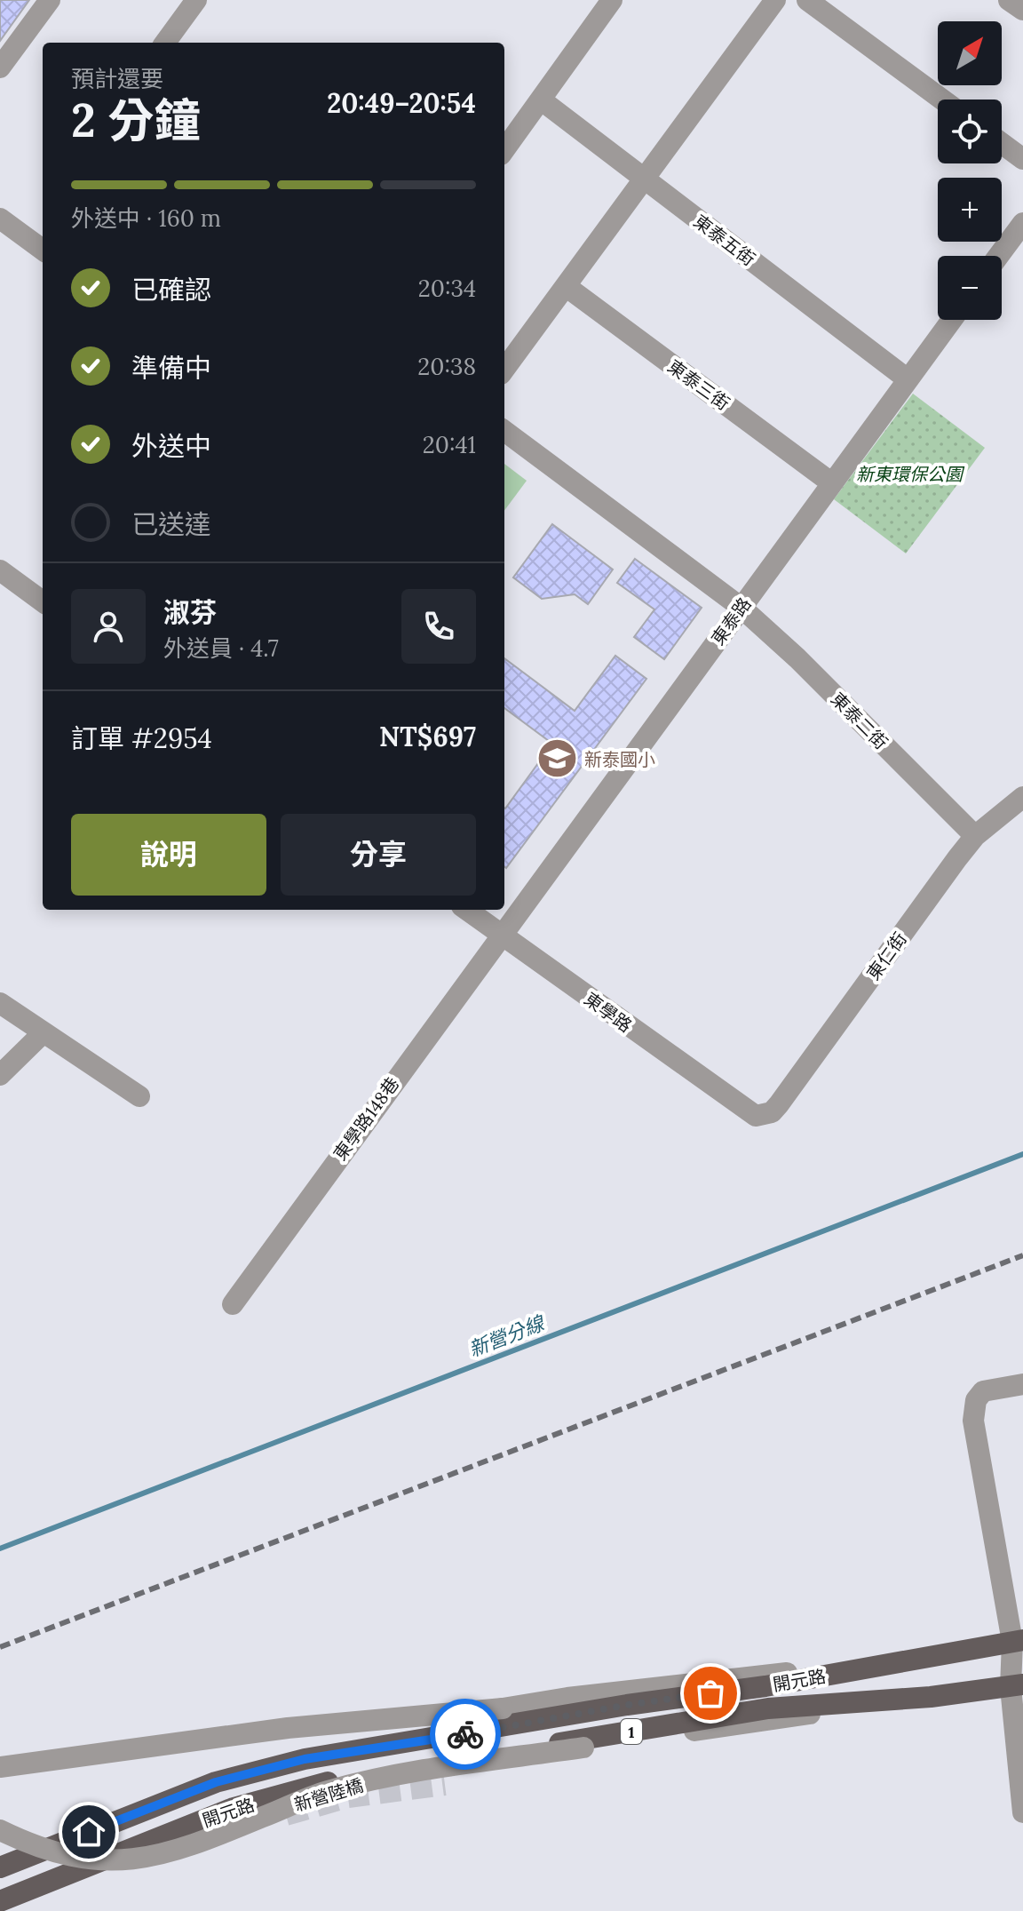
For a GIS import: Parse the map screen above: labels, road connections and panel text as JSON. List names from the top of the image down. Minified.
{"streets":{"main road":["開元路","1"],"street":["東泰五街","東泰三街","東泰路","東泰二街","東仁街","東學路","東學路148巷","新營陸橋"]},"crossings":[["東泰五街","東泰路"],["東泰三街","東泰路"],["東泰路","東泰二街"],["東泰路","東學路"],["東泰路","東學路148巷"],["東泰二街","東仁街"],["東仁街","東學路"],["東學路","東學路148巷"],["開元路","新營陸橋"]],"water":["新營分線"],"parks":["新東環保公園"],"places":{"school or university":["新泰國小"]},"north":"top right","page":{"map_buttons":["+","−"],"heading":["2 分鐘","預計還要","20:49–20:54"],"panel":["淑芬","外送員 · 4.7","訂單 #2954","NT$697"],"bar":"外送中 · 160 m","list":[["已確認","20:34"],["準備中","20:38"],["外送中","20:41"],"已送達"],"buttons":["說明","分享"]}}
